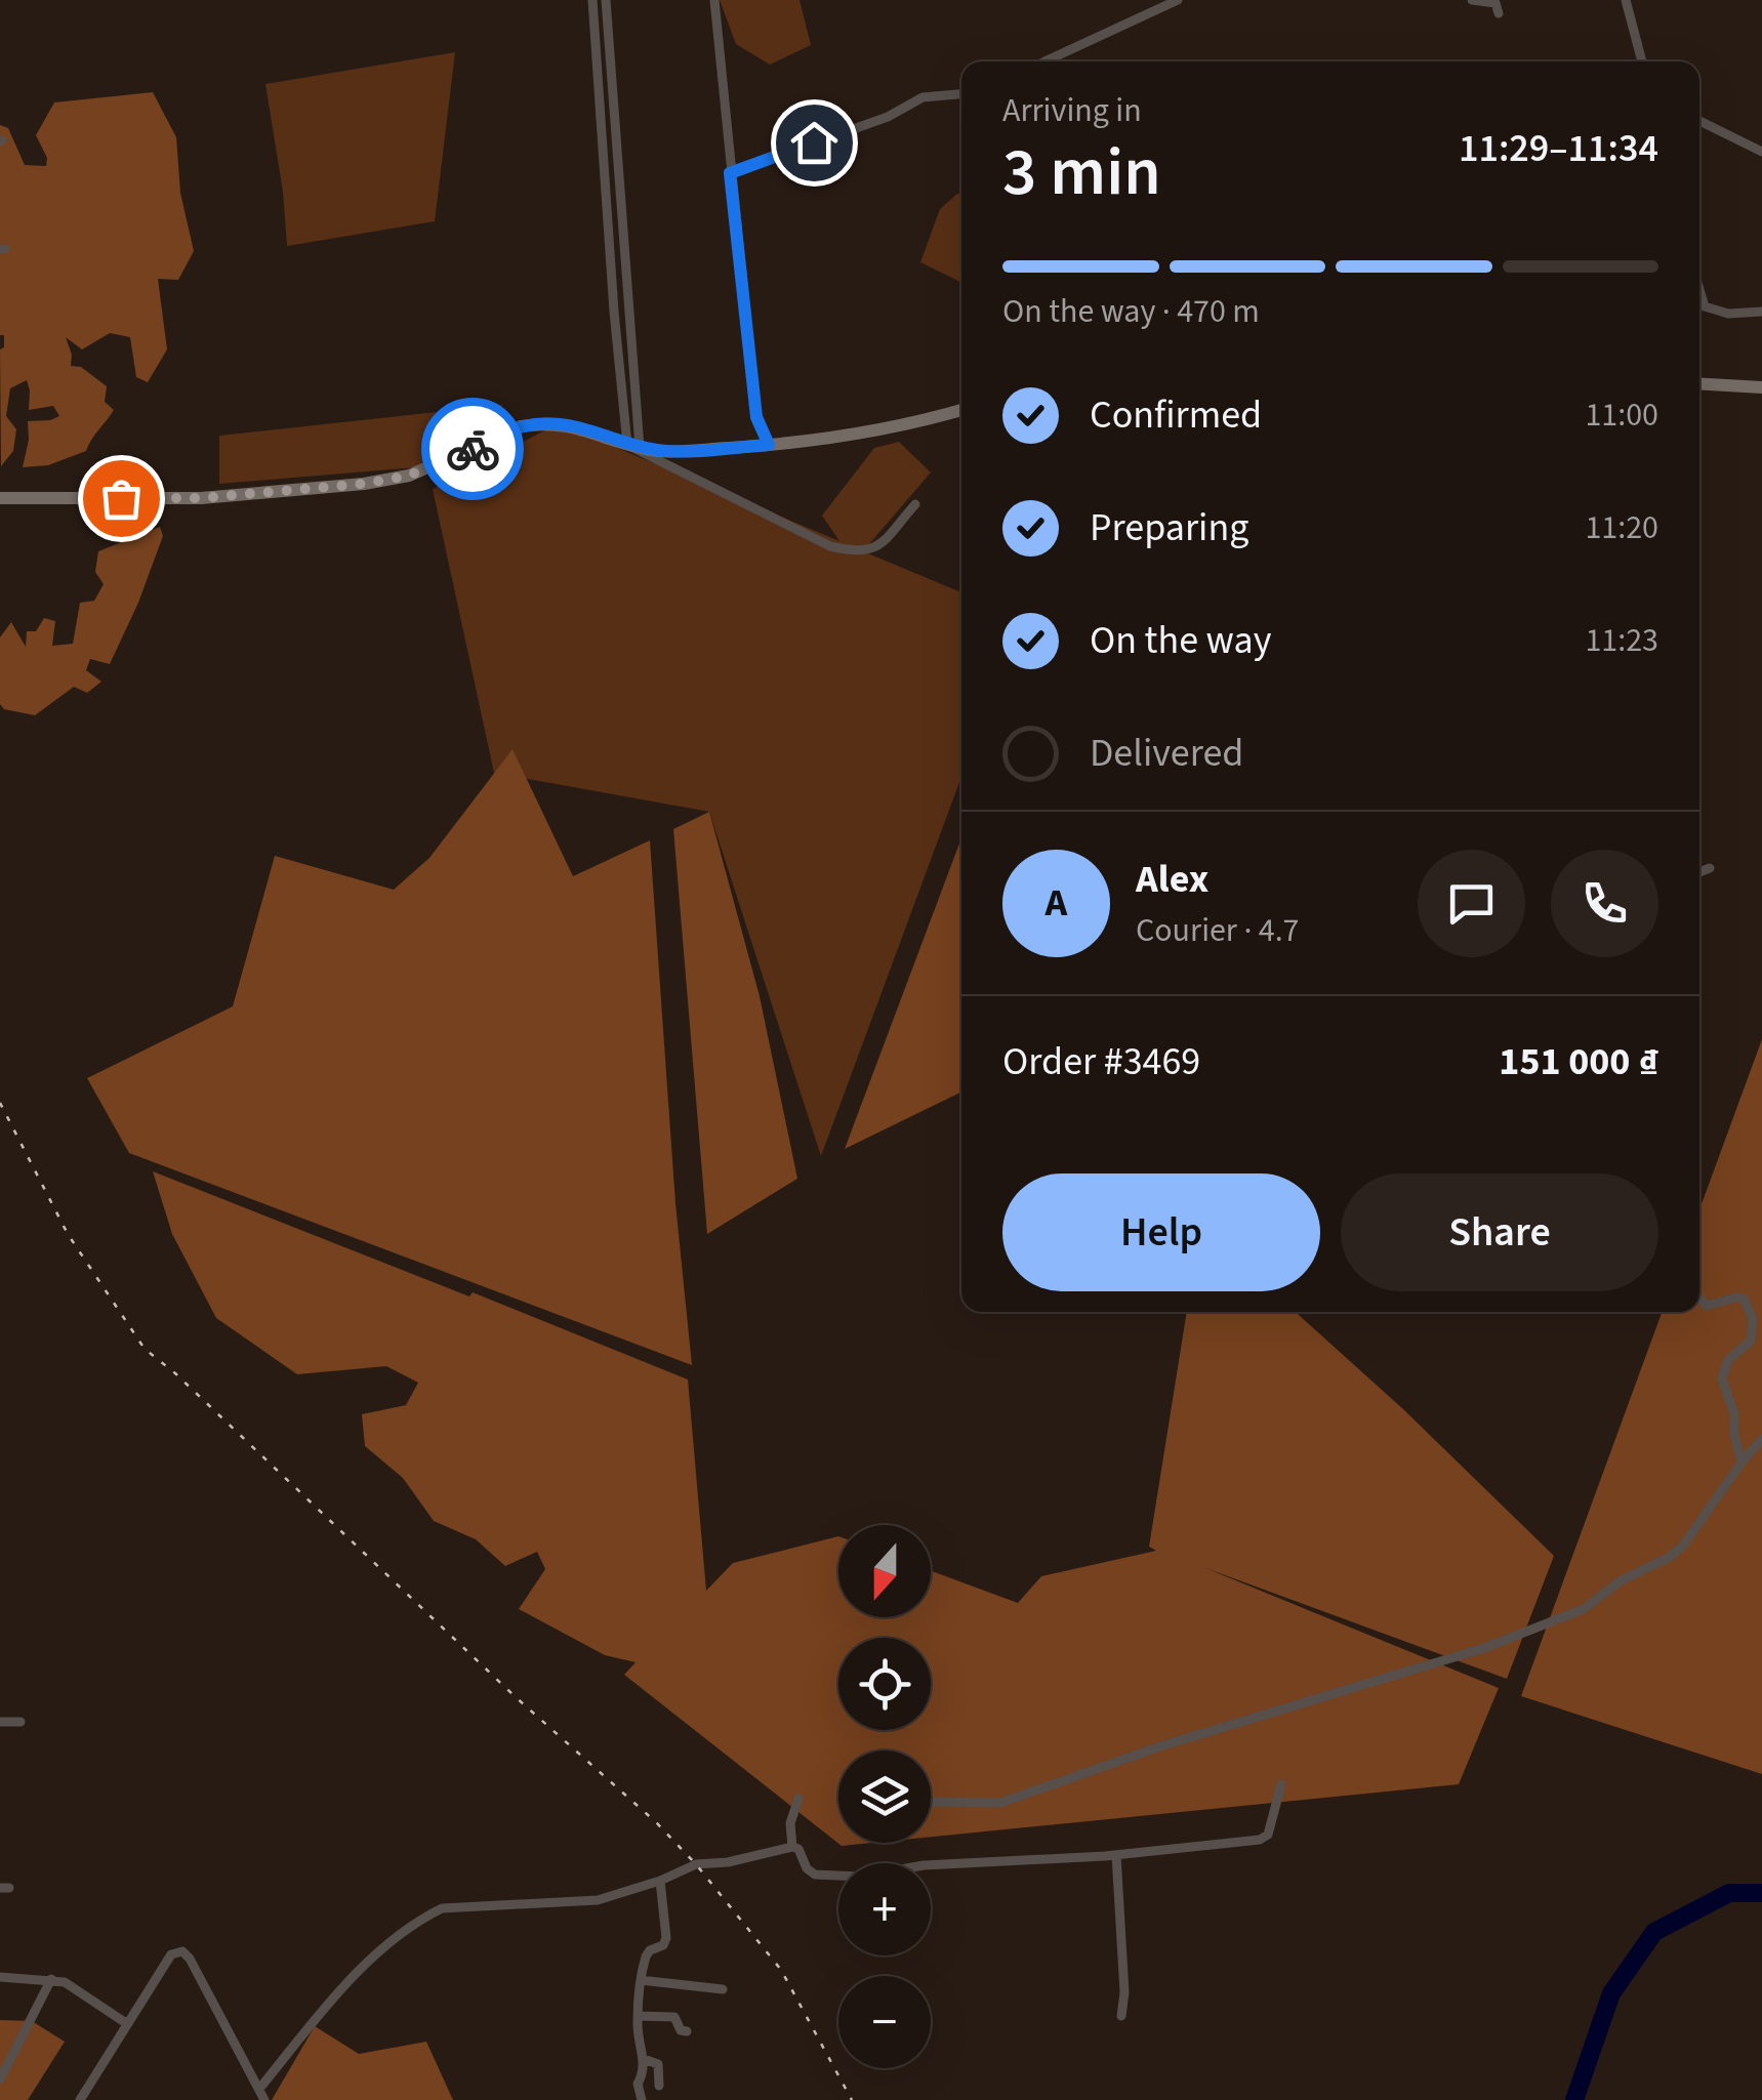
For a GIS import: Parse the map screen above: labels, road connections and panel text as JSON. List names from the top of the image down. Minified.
{"north":"bottom","page":{"heading":["3 min","Arriving in","11:29–11:34"],"panel":["Alex","Courier · 4.7","Order #3469","151 000 ₫"],"bar":"On the way · 470 m","list":[["Confirmed","11:00"],["Preparing","11:20"],["On the way","11:23"],"Delivered"],"round":"A","buttons":["Help","Share"],"map_buttons":["+","−"]}}
